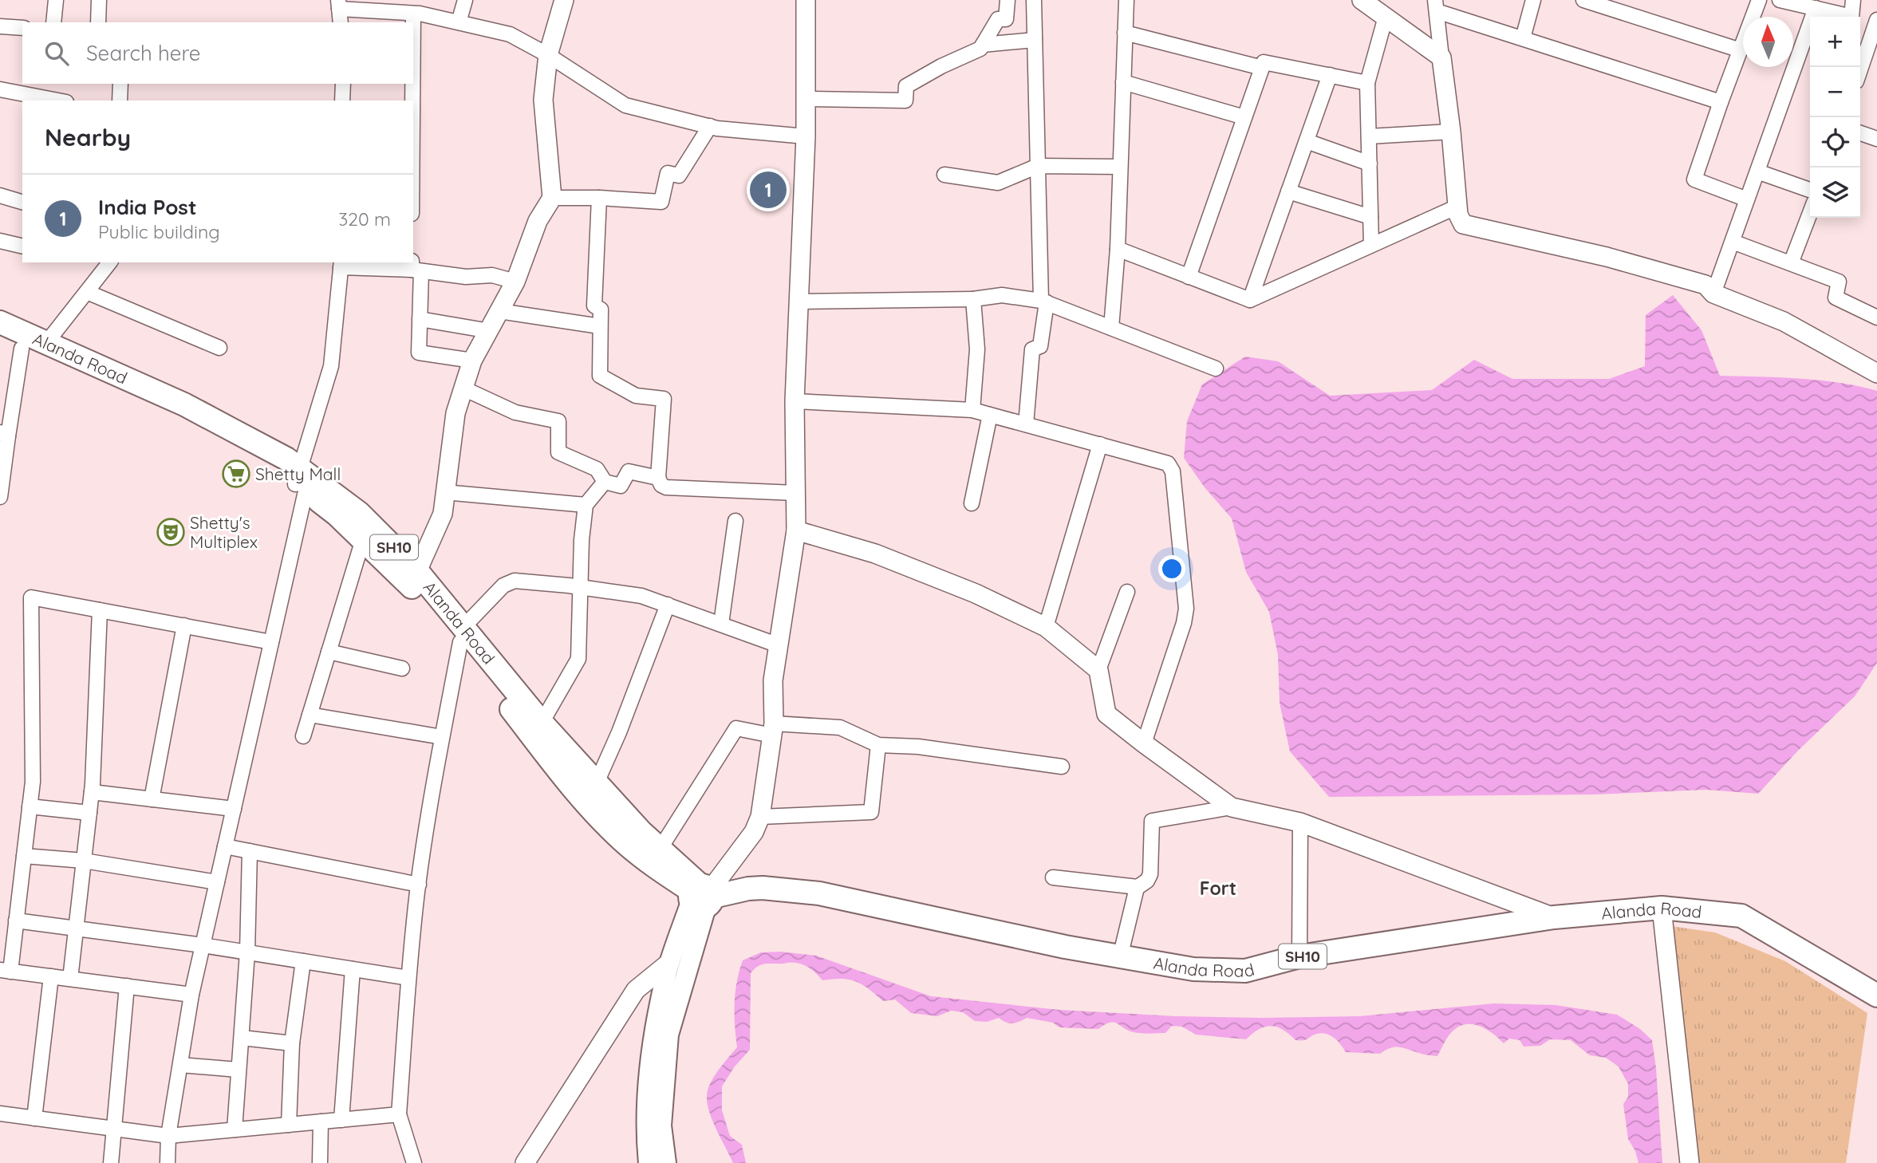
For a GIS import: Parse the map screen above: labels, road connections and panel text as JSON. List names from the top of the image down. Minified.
{"streets":{"main road":["Alanda Road","SH10"]},"districts":["Fort"],"places":{"supermarket":["Shetty Mall"],"theatre":["Shetty's Multiplex"]},"north":"top","page":{"map_buttons":["+","−"],"search":"Search here","heading":"Nearby","pins":"1","list":[{"mark":"1","name":"India Post","note":"Public building","value":"320 m"}]}}
